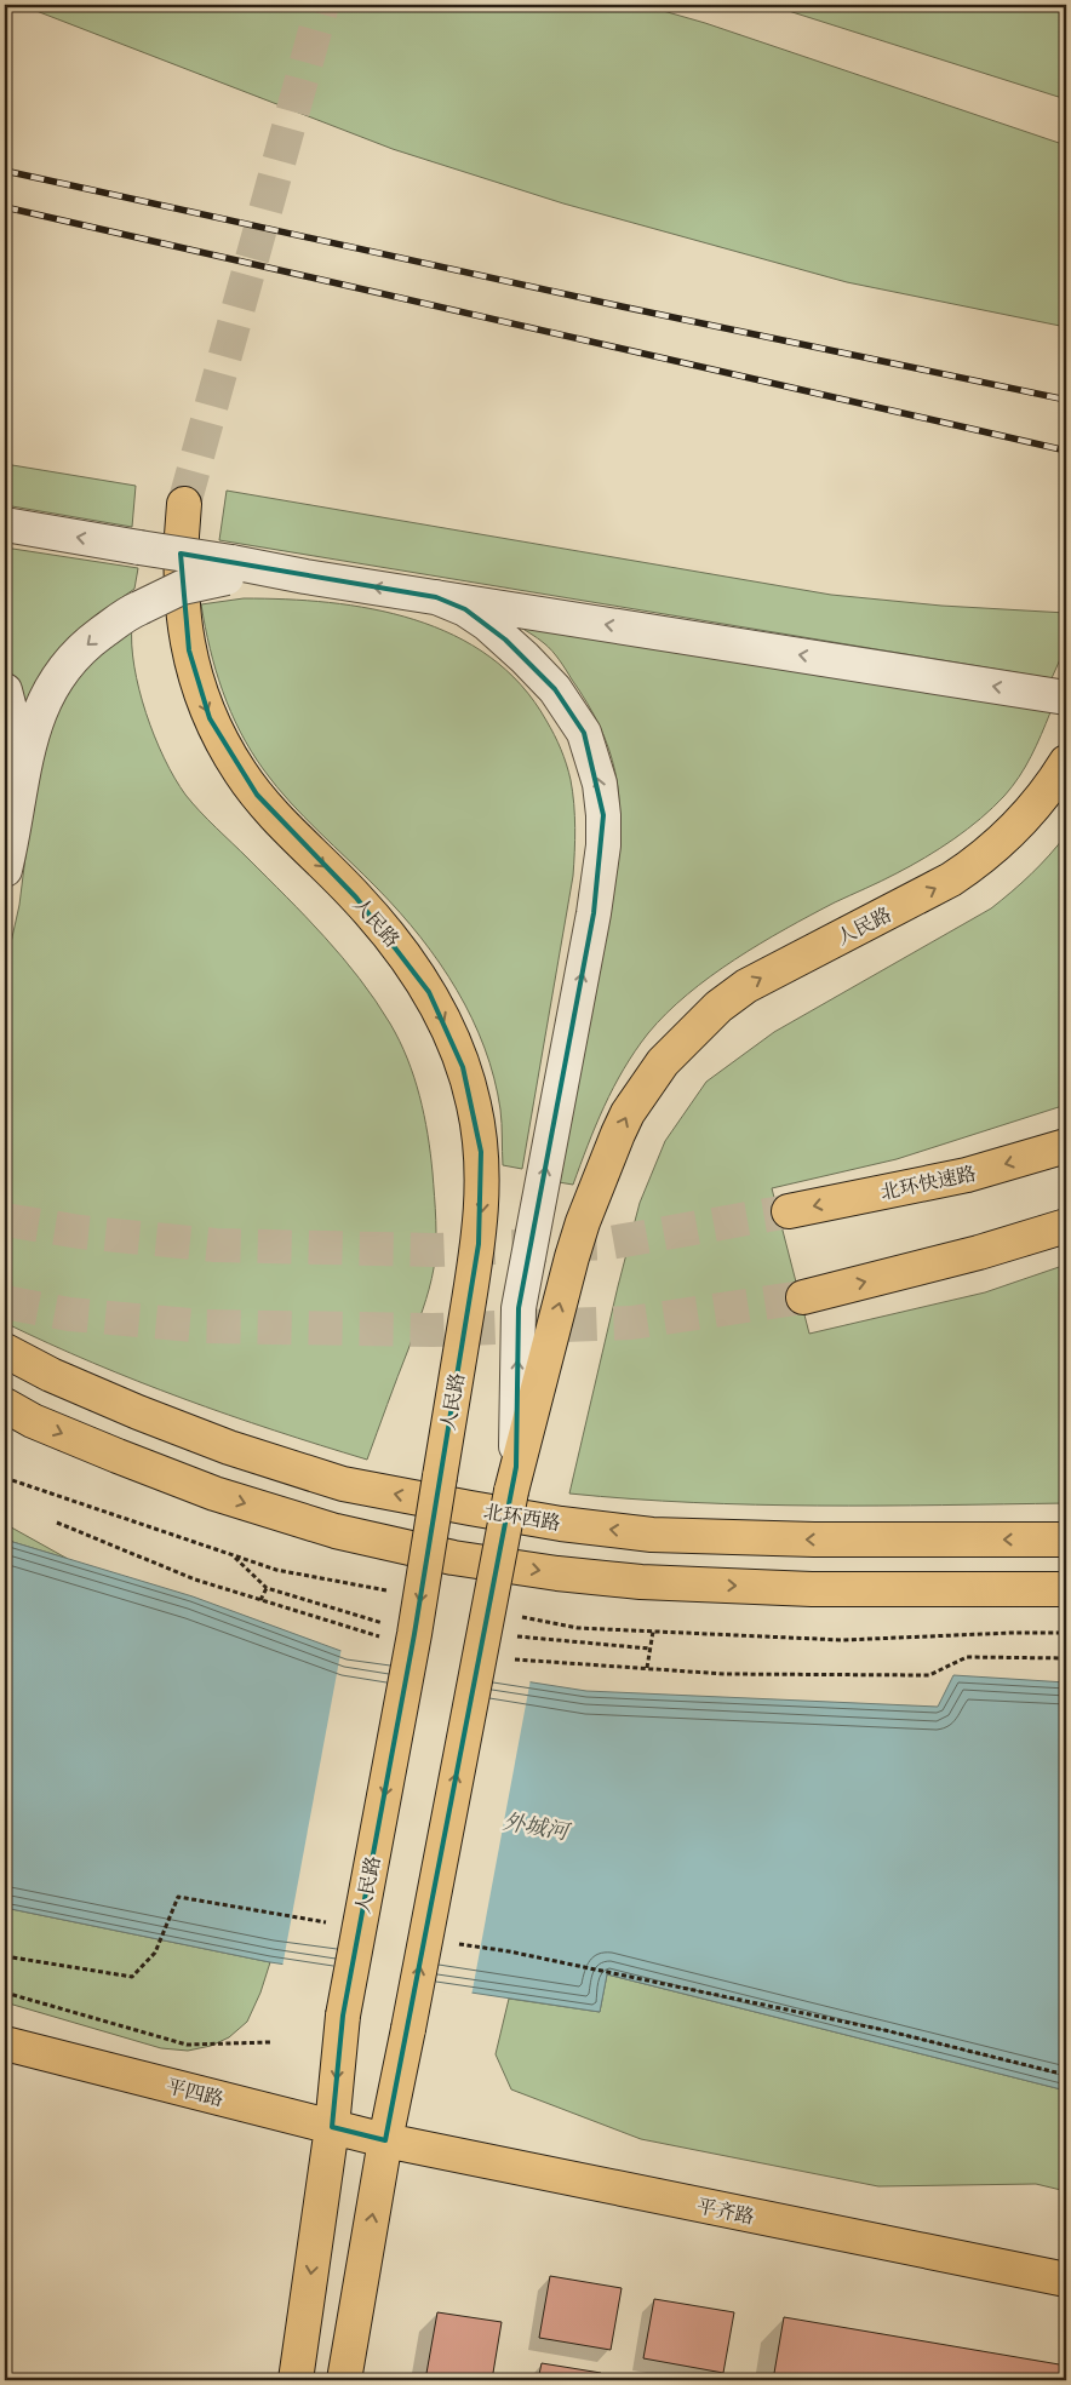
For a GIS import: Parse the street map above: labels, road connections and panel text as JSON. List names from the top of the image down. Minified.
{"streets":{"main road":["人民路","北环快速路","北环西路","平四路","平齐路"]},"crossings":[["人民路","平四路"],["人民路","平齐路"],["平四路","平齐路"]],"water":["外城河"]}
